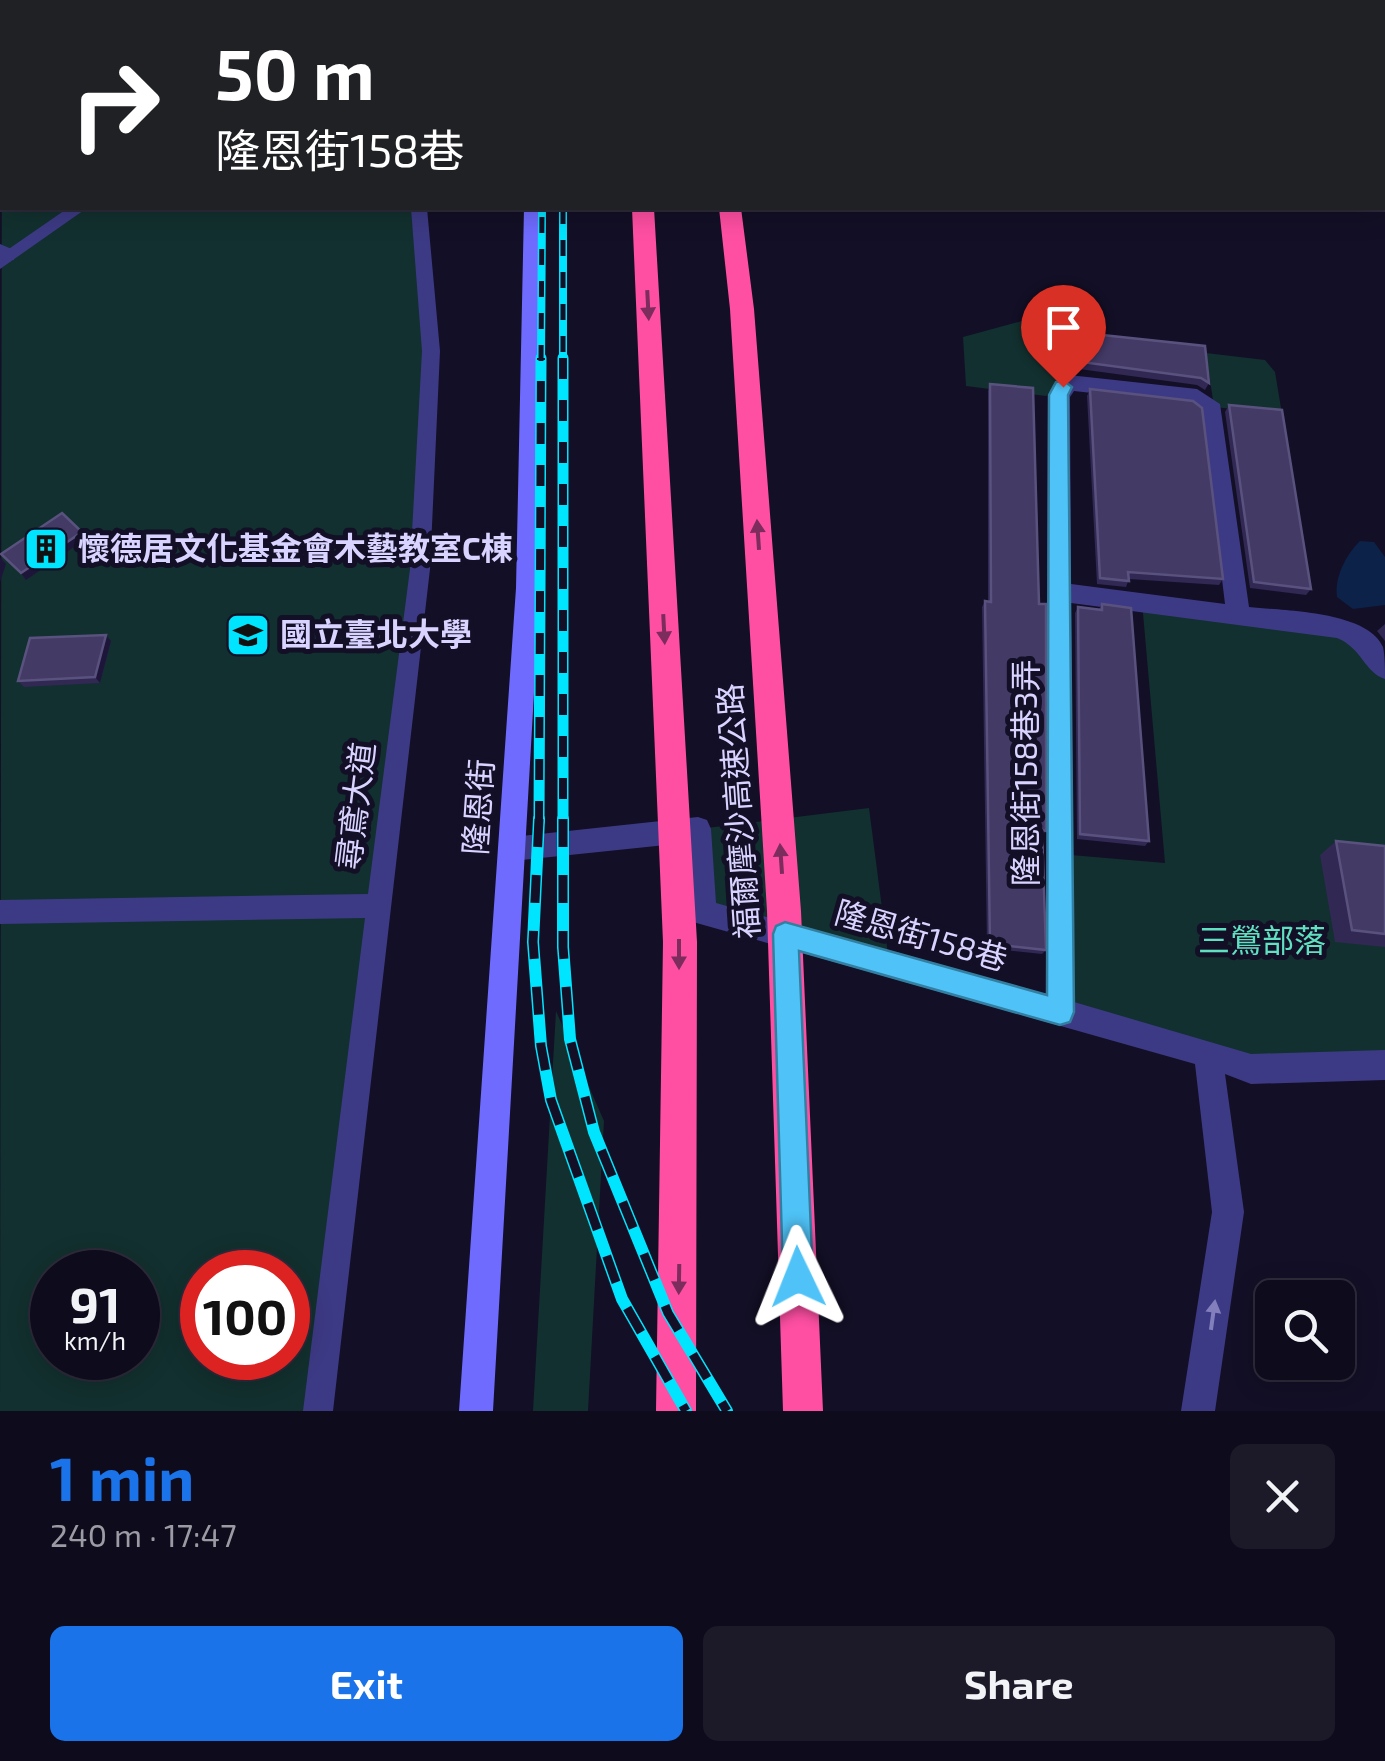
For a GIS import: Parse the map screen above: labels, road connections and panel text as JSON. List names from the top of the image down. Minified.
{"streets":{"highway":["福爾摩沙高速公路"],"street":["隆恩街158巷3弄","隆恩街","隆恩街158巷"],"lane":["尋鳶大道"]},"crossings":[["隆恩街158巷3弄","隆恩街158巷"],["福爾摩沙高速公路","隆恩街158巷"]],"parks":["三鶯部落"],"places":{"building":["懷德居文化基金會木藝教室C棟"],"school or university":["國立臺北大學"]},"page":{"turn":["50 m","隆恩街158巷"],"speed":"91 km/h","limit":"100","heading":["1 min","240 m · 17:47"],"buttons":["Exit","Share"]}}
